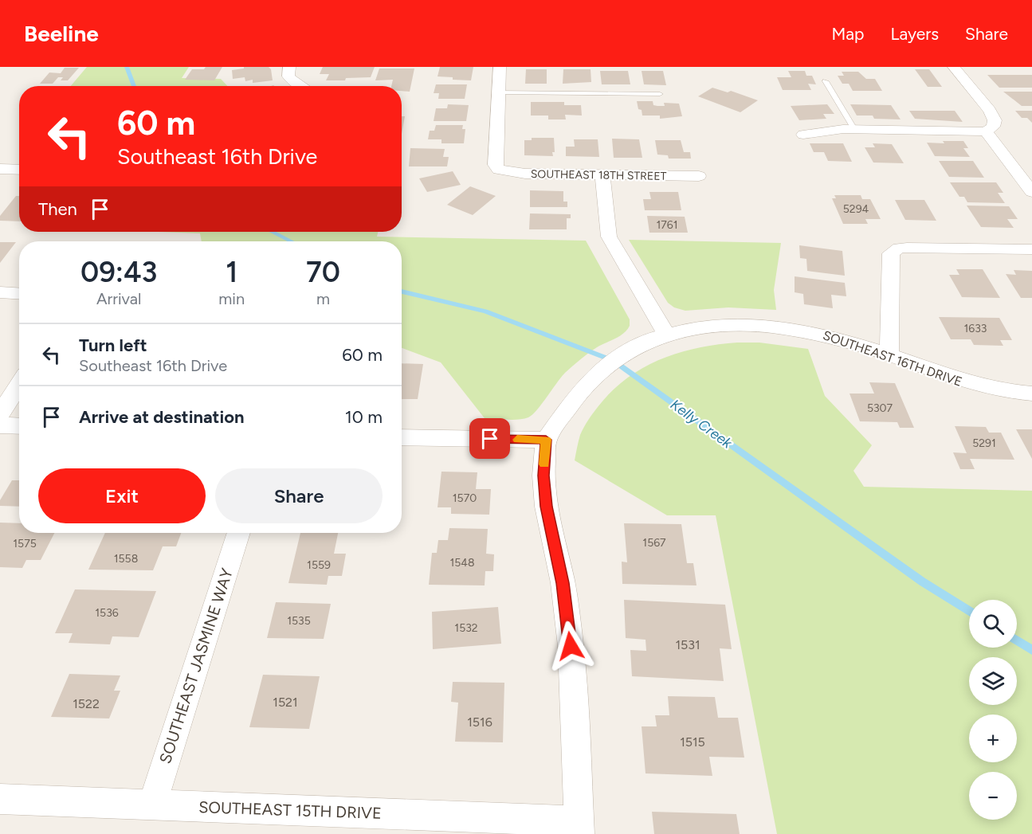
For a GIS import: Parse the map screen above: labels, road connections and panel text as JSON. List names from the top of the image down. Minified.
{"streets":{"street":["SOUTHEAST 18TH STREET","SOUTHEAST 16TH DRIVE","SOUTHEAST JASMINE WAY","SOUTHEAST 15TH DRIVE"]},"crossings":[["SOUTHEAST JASMINE WAY","SOUTHEAST 15TH DRIVE"]],"water":["Kelly Creek"],"house_numbers":["5294","1761","1633","5307","5291","1570","1567","1575","1558","1548","1559","1536","1535","1532","1531","1521","1522","1516","1515"],"page":{"header":"Beeline","nav":["Map","Layers","Share"],"turn":["60 m","Southeast 16th Drive"],"then":"Then","eta":["09:43","Arrival","1","min","70","m"],"list":[{"name":"Turn left","note":"Southeast 16th Drive","value":"60 m"},{"name":"Arrive at destination","value":"10 m"}],"buttons":["Exit","Share"],"map_buttons":["+","−"]}}
